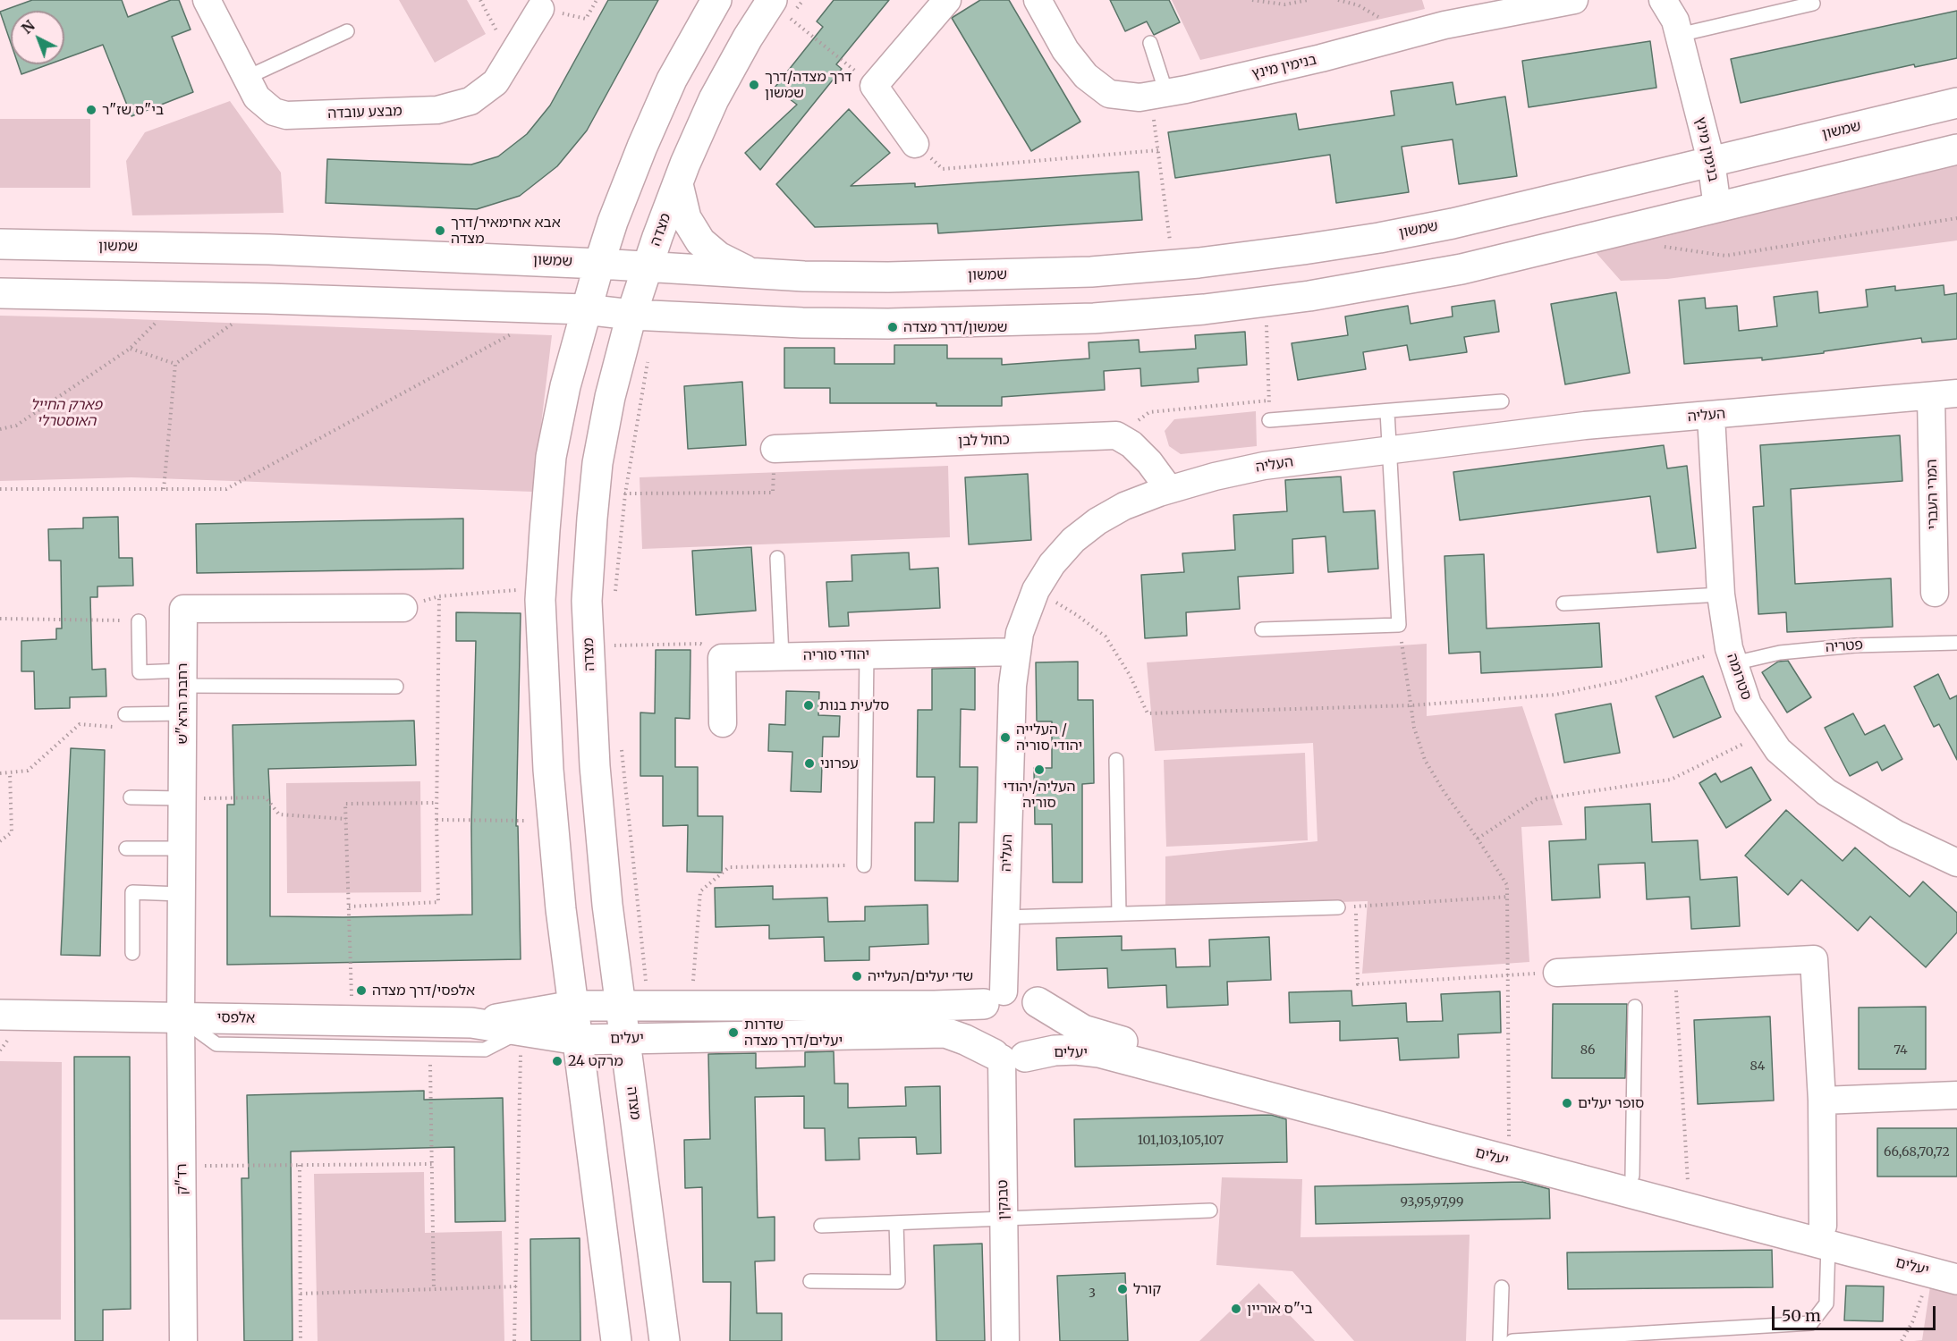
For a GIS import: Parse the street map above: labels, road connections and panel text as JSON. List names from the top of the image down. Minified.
{"streets":{"main road":["שמשון","מצדה","אלפסי","יעלים"],"street":["בנימין מינץ","מבצע עובדה","העליה","כחול לבן","המרי העברי","יהודי סוריה","סטרומה","רחבת הרא\"ש","רד\"ק","טבנקין"],"lane":["פטריה"]},"crossings":[["בנימין מינץ","שמשון"],["שמשון","מצדה"],["מצדה","יעלים"],["העליה","המרי העברי"],["העליה","יהודי סוריה"],["העליה","סטרומה"],["העליה","יעלים"],["העליה","טבנקין"],["פטריה","סטרומה"],["רחבת הרא\"ש","אלפסי"],["רחבת הרא\"ש","רד\"ק"],["אלפסי","יעלים"],["אלפסי","רד\"ק"],["יעלים","טבנקין"]],"parks":["פארק החייל האוסטרלי"],"places":["דרך מצדה/דרך שמשון","בי\"ס שז\"ר","אבא אחימאיר/דרך מצדה","שמשון/דרך מצדה","סלעית בנות","העלייה / יהודי סוריה","עפרוני","העליה/יהודי סוריה","שד׳ יעלים/העלייה","אלפסי/דרך מצדה","שדרות יעלים/דרך מצדה","מרקט 24","סופר יעלים","קורל","בי\"ס אוריין"],"house_numbers":["86","74","84","101,103,105,107","66,68,70,72","93,95,97,99","3"],"scale_bar":"50 m","north":"top left"}
